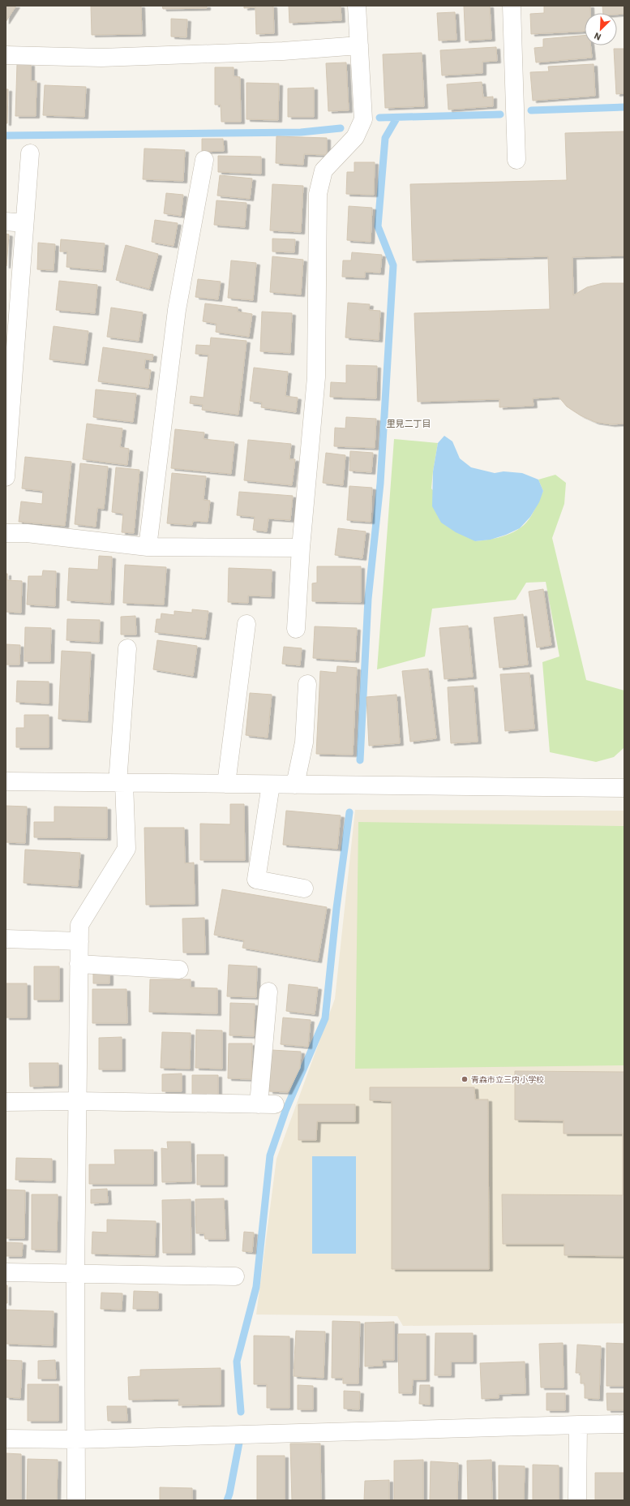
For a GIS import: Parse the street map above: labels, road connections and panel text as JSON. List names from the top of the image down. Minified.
{"districts":["里見二丁目"],"places":["青森市立三内小学校"],"north":"bottom left"}
